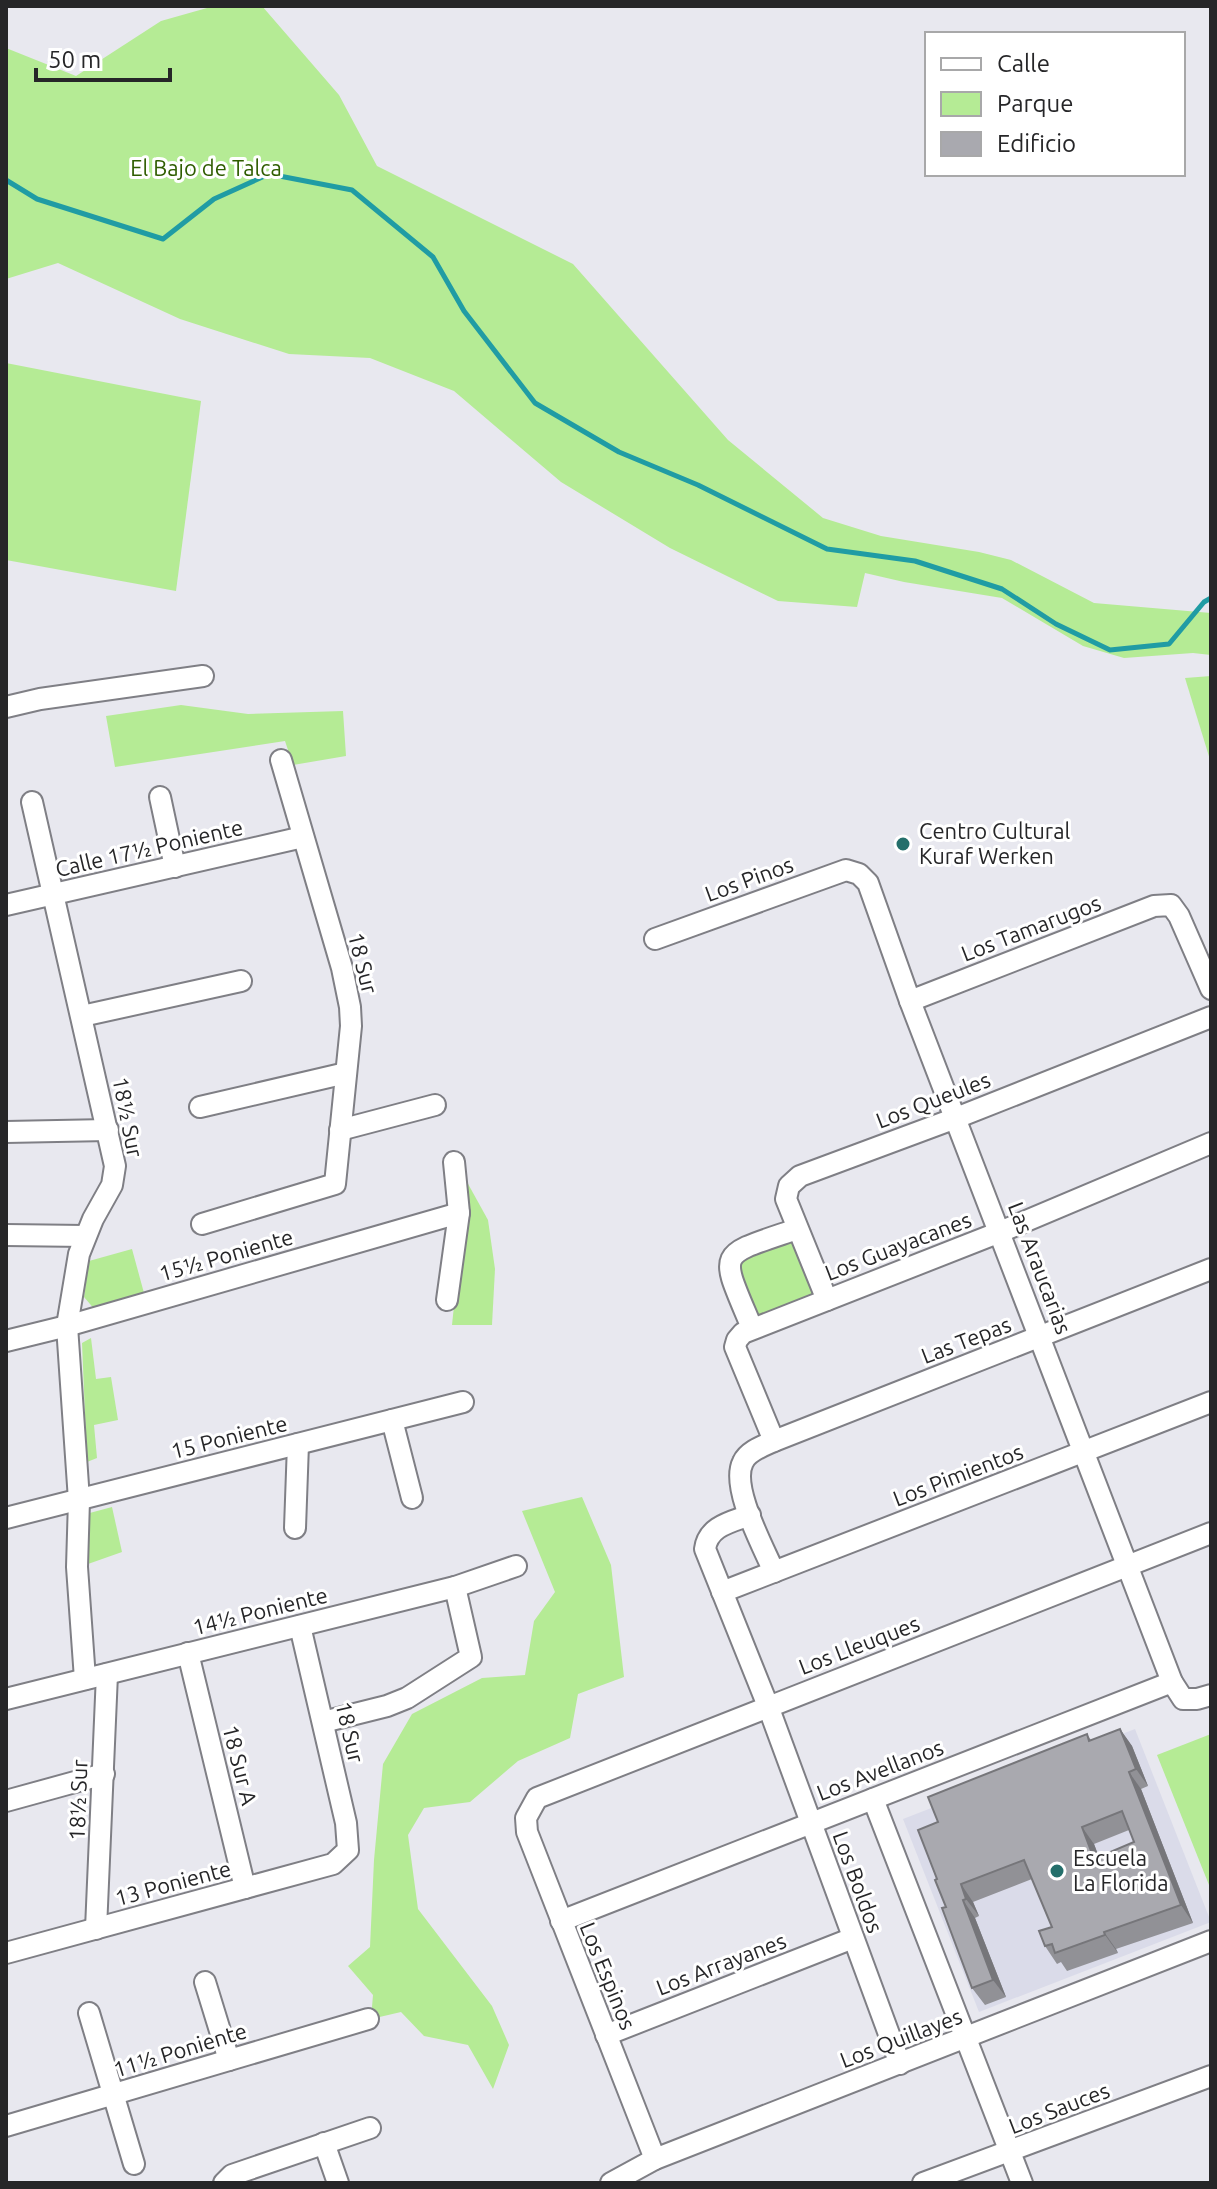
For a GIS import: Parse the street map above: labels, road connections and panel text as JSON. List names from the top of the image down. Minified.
{"streets":{"street":["Calle 17½ Poniente","Los Pinos","Los Tamarugos","18 Sur","Los Queules","18½ Sur","Los Guayacanes","15½ Poniente","Las Araucarias","Las Tepas","15 Poniente","Los Pimientos","14½ Poniente","Los Lleuques","18 Sur A","Los Avellanos","Los Boldos","13 Poniente","Los Arrayanes","Los Espinos","Los Quillayes","11½ Poniente","Los Sauces"]},"crossings":[["Calle 17½ Poniente","18 Sur"],["Calle 17½ Poniente","18½ Sur"],["Los Pinos","Las Araucarias"],["Los Tamarugos","Las Araucarias"],["18 Sur","14½ Poniente"],["18 Sur","13 Poniente"],["Los Queules","Los Guayacanes"],["Los Queules","Las Araucarias"],["18½ Sur","15½ Poniente"],["18½ Sur","15 Poniente"],["18½ Sur","14½ Poniente"],["18½ Sur","13 Poniente"],["Los Guayacanes","Las Araucarias"],["Las Araucarias","Las Tepas"],["Las Araucarias","Los Pimientos"],["Las Araucarias","Los Lleuques"],["Las Araucarias","Los Avellanos"],["Las Tepas","Los Boldos"],["Los Pimientos","Los Boldos"],["14½ Poniente","18 Sur A"],["Los Lleuques","Los Boldos"],["Los Lleuques","Los Espinos"],["18 Sur A","13 Poniente"],["Los Avellanos","Los Boldos"],["Los Avellanos","Los Espinos"],["Los Boldos","Los Arrayanes"],["Los Boldos","Los Quillayes"],["Los Boldos","Los Sauces"],["Los Arrayanes","Los Espinos"],["Los Espinos","Los Quillayes"]],"parks":["El Bajo de Talca"],"places":["Centro Cultural Kuraf Werken","Escuela La Florida"],"legend":["Calle","Parque","Edificio"],"scale_bar":"50 m"}
